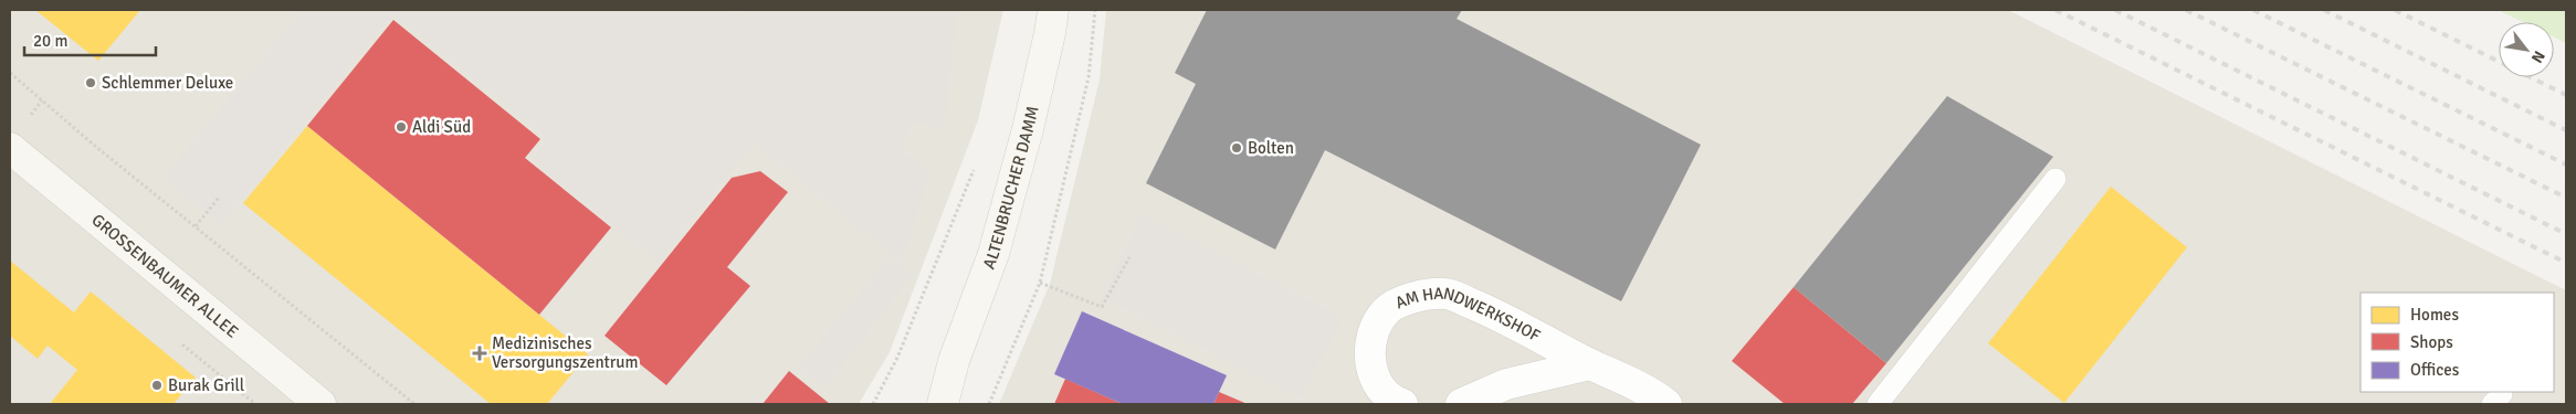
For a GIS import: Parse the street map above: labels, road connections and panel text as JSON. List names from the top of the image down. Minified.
{"streets":{"main road":["ALTENBRUCHER DAMM","GROSSENBAUMER ALLEE"],"street":["AM HANDWERKSHOF"]},"places":{"other":["Schlemmer Deluxe","Aldi Süd","Bolten","Burak Grill"],"health":["Medizinisches Versorgungszentrum"]},"legend":["Homes","Shops","Offices"],"scale_bar":"20 m","north":"bottom right"}
